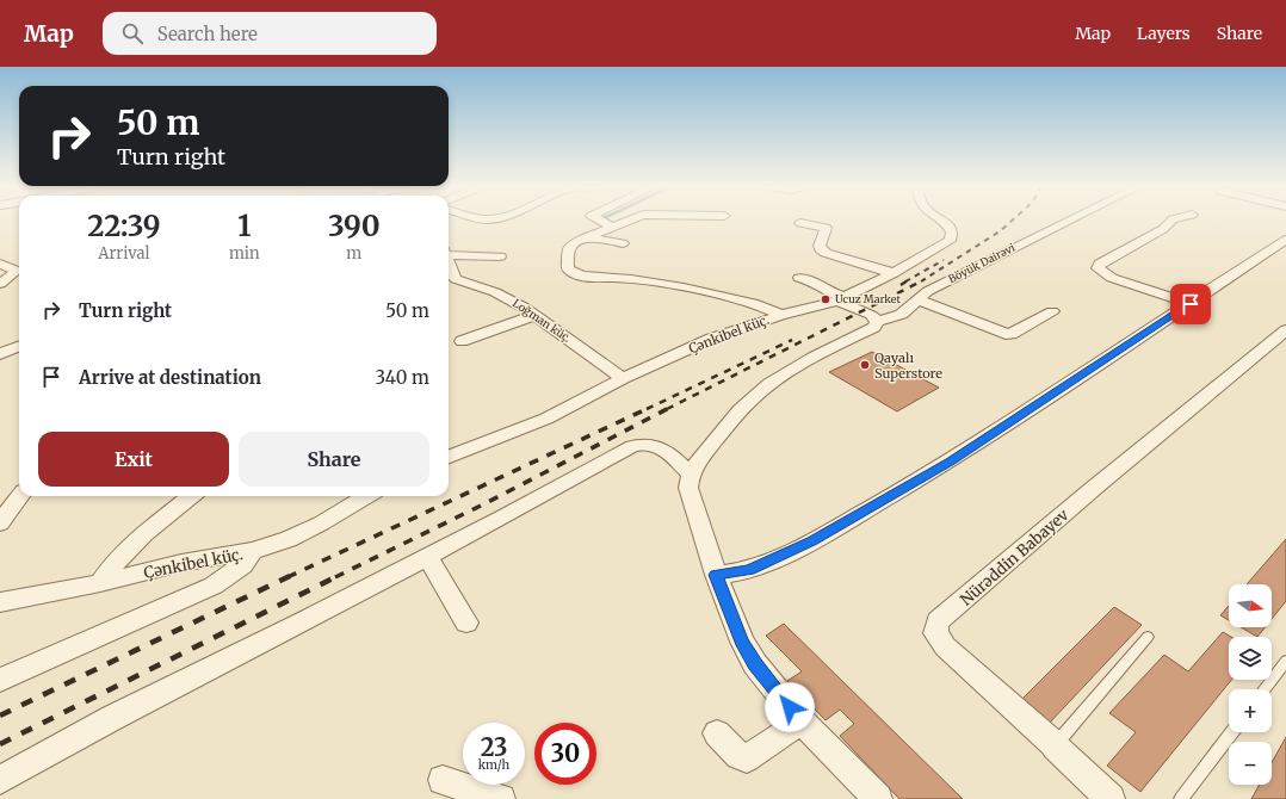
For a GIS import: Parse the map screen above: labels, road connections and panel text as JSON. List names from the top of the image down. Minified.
{"streets":{"street":["Böyük Dairəvi","Loğman küç.","Çənkibel küç.","Nürəddin Babayev"]},"crossings":[["Loğman küç.","Çənkibel küç."]],"places":["Ucuz Market","Qayalı Superstore"],"north":"right","page":{"header":"Map","search":"Search here","nav":["Map","Layers","Share"],"turn":["50 m","Turn right"],"eta":["22:39","Arrival","1","min","390","m"],"list":[{"name":"Turn right","value":"50 m"},{"name":"Arrive at destination","value":"340 m"}],"buttons":["Exit","Share"],"map_buttons":["+","−"],"speed":"23 km/h","limit":"30"}}
